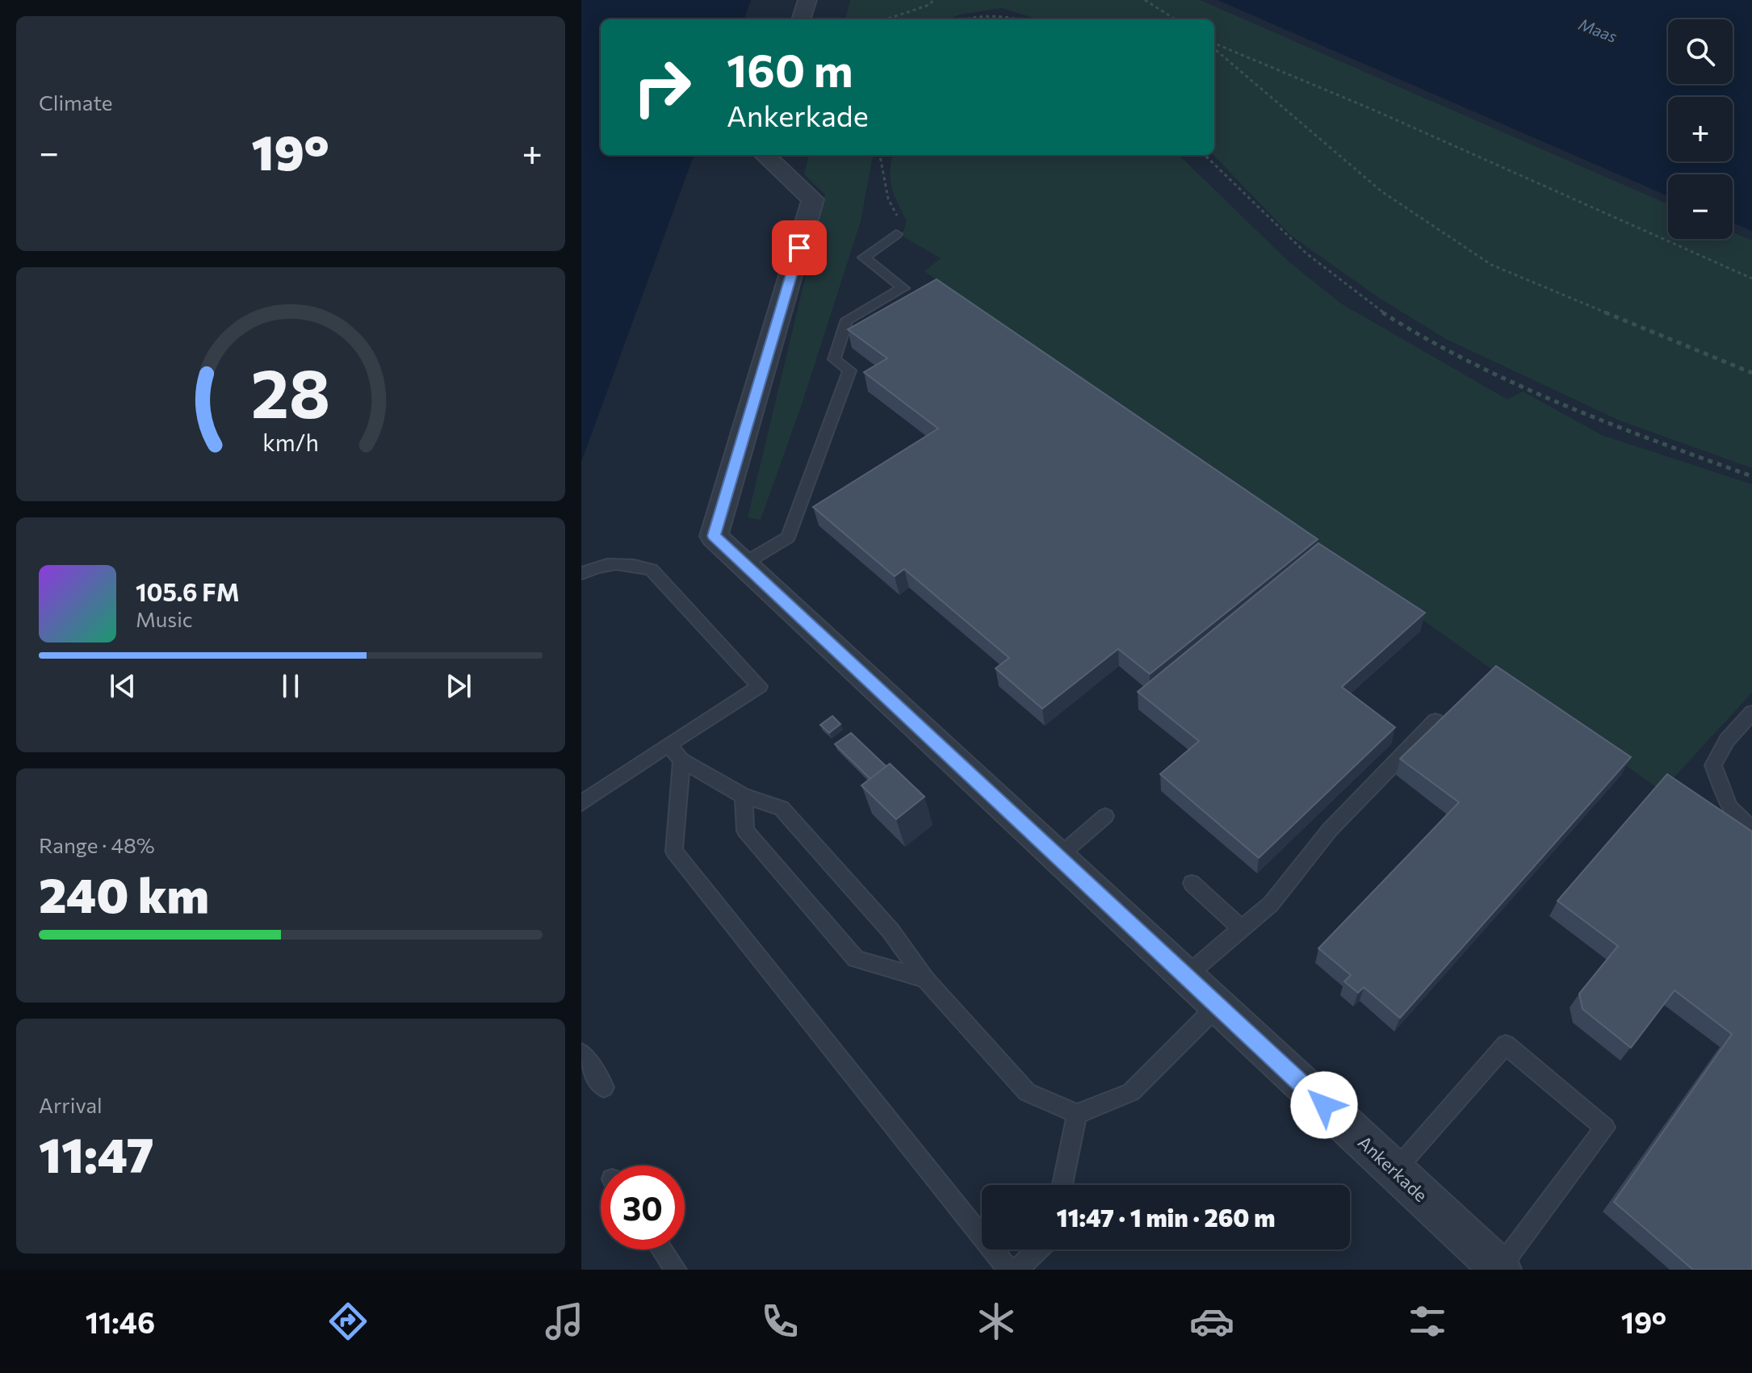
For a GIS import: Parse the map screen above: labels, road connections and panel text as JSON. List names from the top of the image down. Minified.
{"streets":{"street":["Ankerkade"]},"water":["Maas"],"page":{"tile":["Climate",["Range · 48%","240 km"],["Arrival","11:47"]],"map_buttons":["+","−"],"turn":["160 m","Ankerkade"],"heat":["−","19°","+"],"song":["105.6 FM","Music"],"limit":"30","trip":"11:47 · 1 min · 260 m","tabs":["11:46","19°"],"gauge":["28","km/h"]}}
